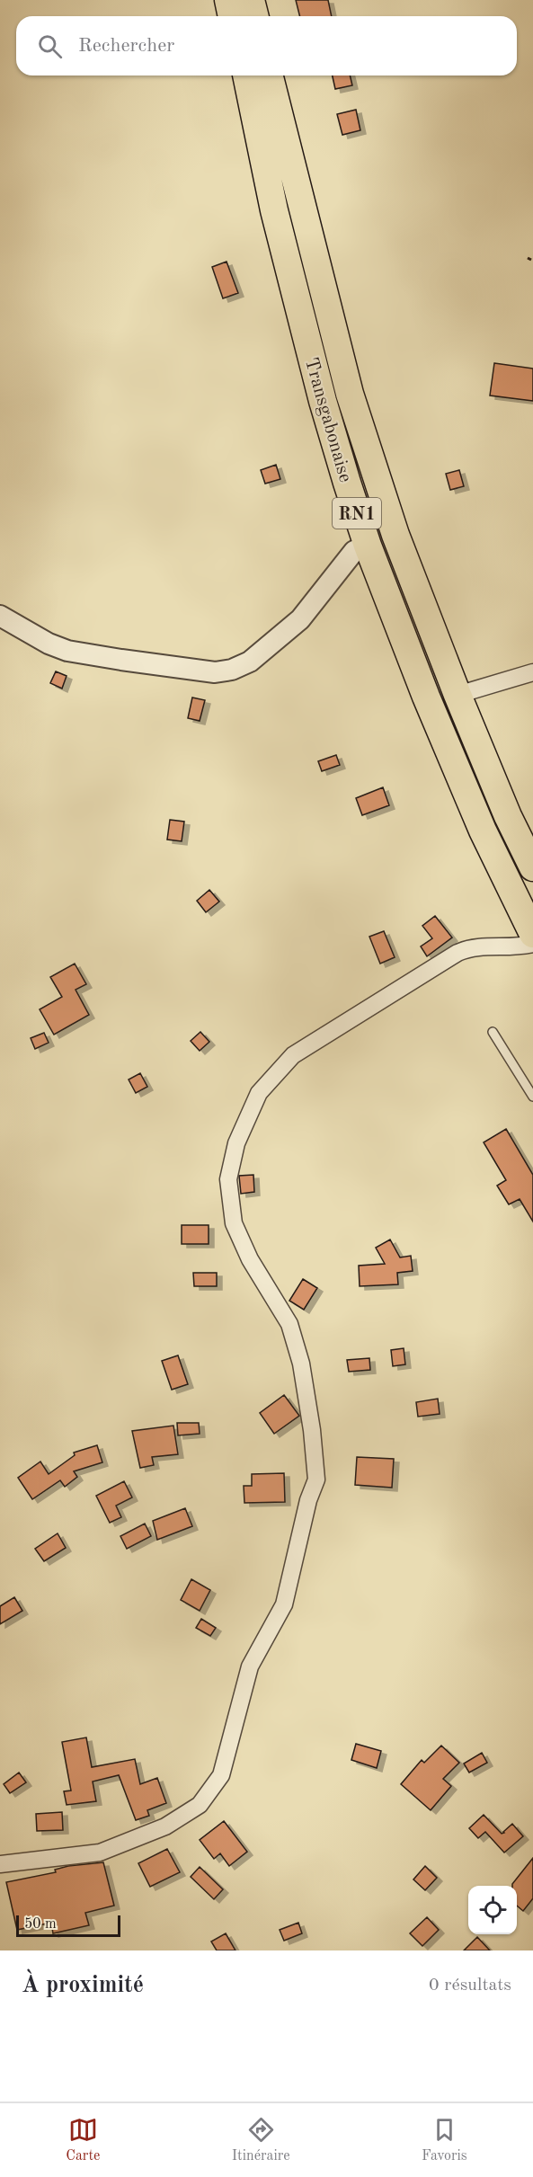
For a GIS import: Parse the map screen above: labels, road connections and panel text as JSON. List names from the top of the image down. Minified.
{"streets":{"highway":["Transgabonaise","RN1"]},"scale_bar":"50 m","page":{"search":"Rechercher","scale":"50 m","heading":["À proximité","0 résultats"],"nav":["Carte","Itinéraire","Favoris"]}}
